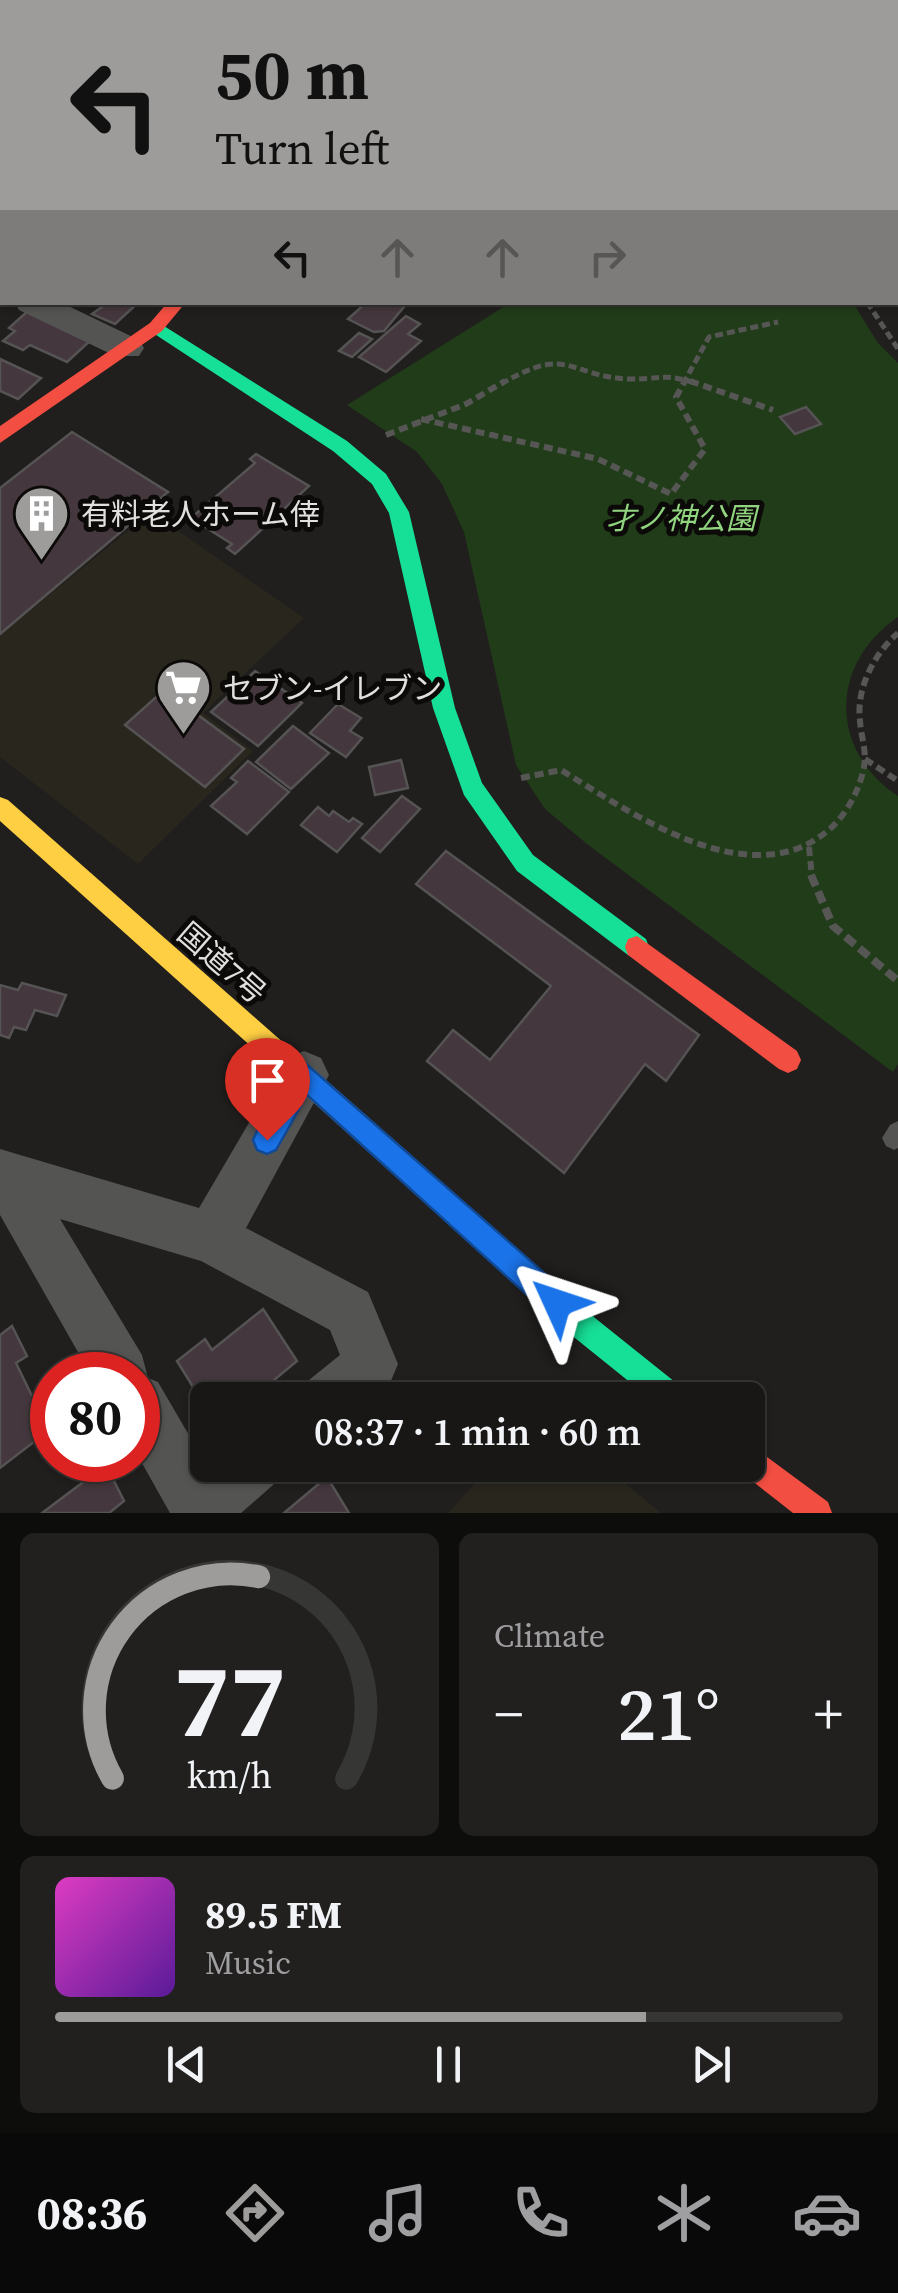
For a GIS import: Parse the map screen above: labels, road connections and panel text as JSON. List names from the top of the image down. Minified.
{"streets":{"main road":["国道7号"]},"parks":["才ノ神公園"],"places":{"building":["有料老人ホーム倖"],"supermarket":["セブン-イレブン"]},"page":{"turn":["50 m","Turn left"],"limit":"80","trip":"08:37 · 1 min · 60 m","tile":"Climate","heat":["−","21°","+"],"song":["89.5 FM","Music"],"tabs":"08:36","gauge":["77","km/h"]}}
